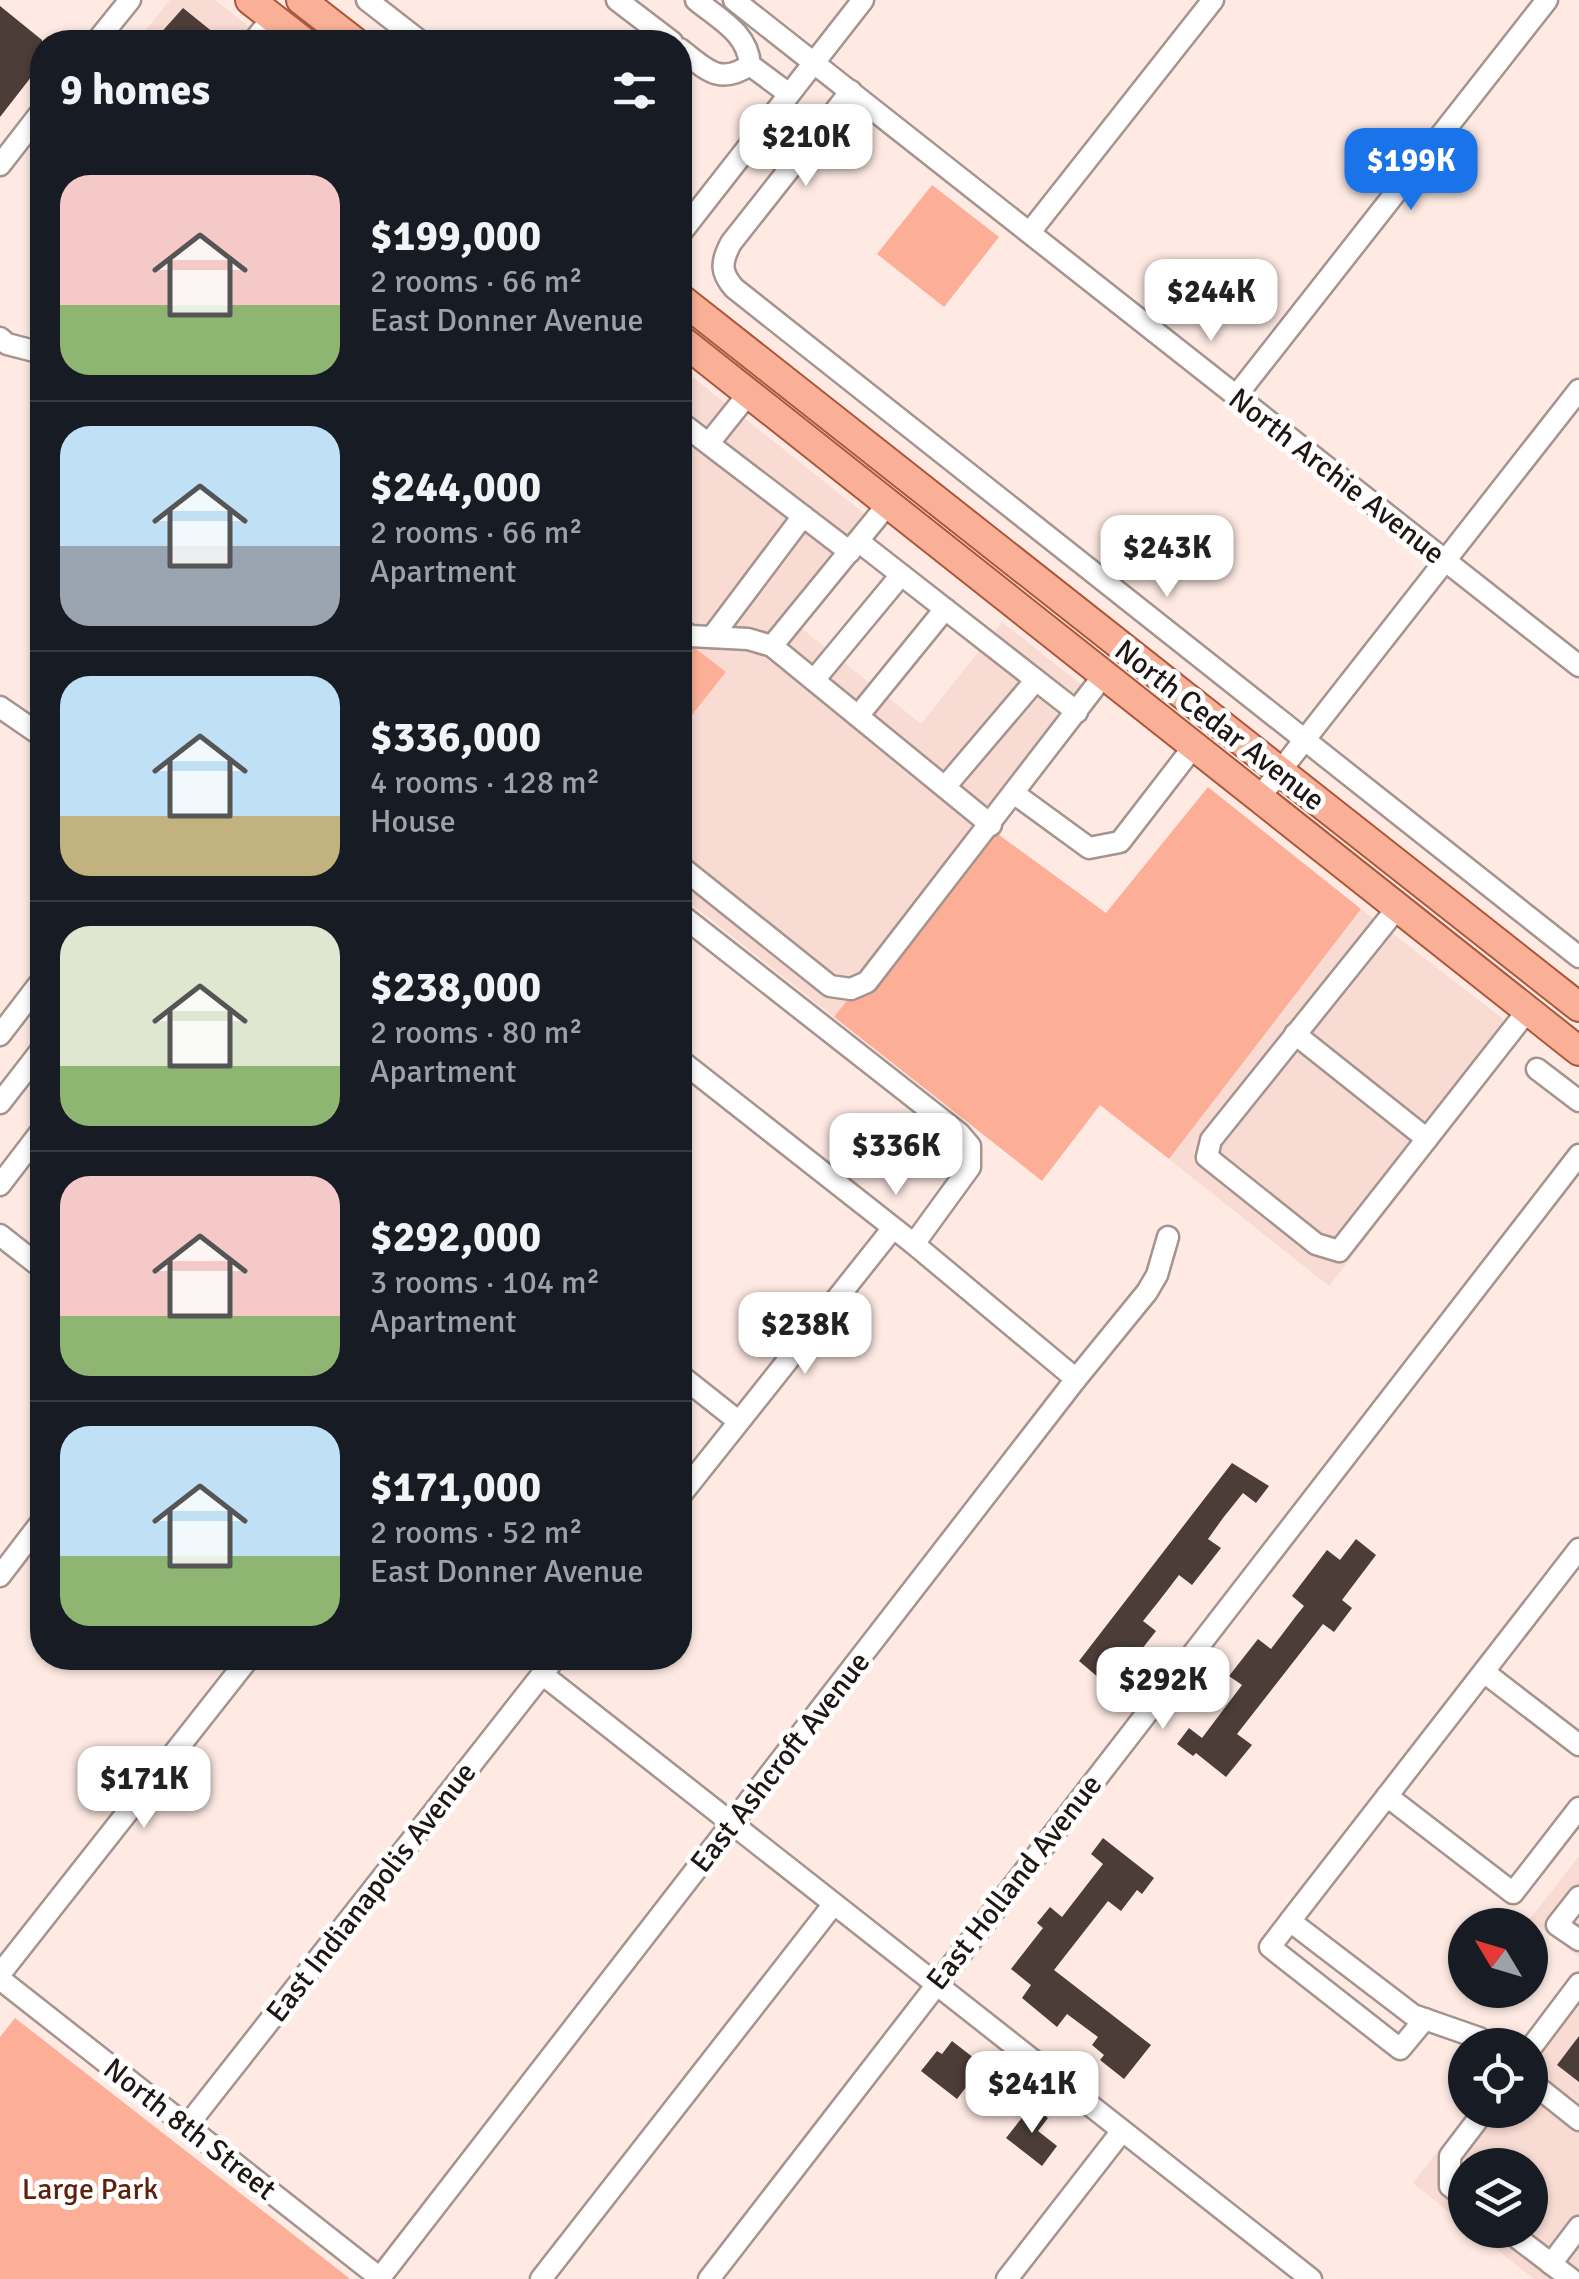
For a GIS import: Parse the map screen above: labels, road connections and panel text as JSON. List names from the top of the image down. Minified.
{"streets":{"main road":["North Cedar Avenue"],"street":["North Archie Avenue","East Ashcroft Avenue","East Holland Avenue","East Indianapolis Avenue","North 8th Street"]},"crossings":[["East Ashcroft Avenue","North 8th Street"],["East Indianapolis Avenue","North 8th Street"]],"parks":["Large Park"],"north":"top left","page":{"heading":"9 homes","price":["$210K","$199K","$244K","$243K","$336K","$238K","$292K","$171K","$241K"],"list":[{"name":"$199,000","note":"2 rooms · 66 m² · East Donner Avenue"},{"name":"$244,000","note":"2 rooms · 66 m² · Apartment"},{"name":"$336,000","note":"4 rooms · 128 m² · House"},{"name":"$238,000","note":"2 rooms · 80 m² · Apartment"},{"name":"$292,000","note":"3 rooms · 104 m² · Apartment"},{"name":"$171,000","note":"2 rooms · 52 m² · East Donner Avenue"}]}}
